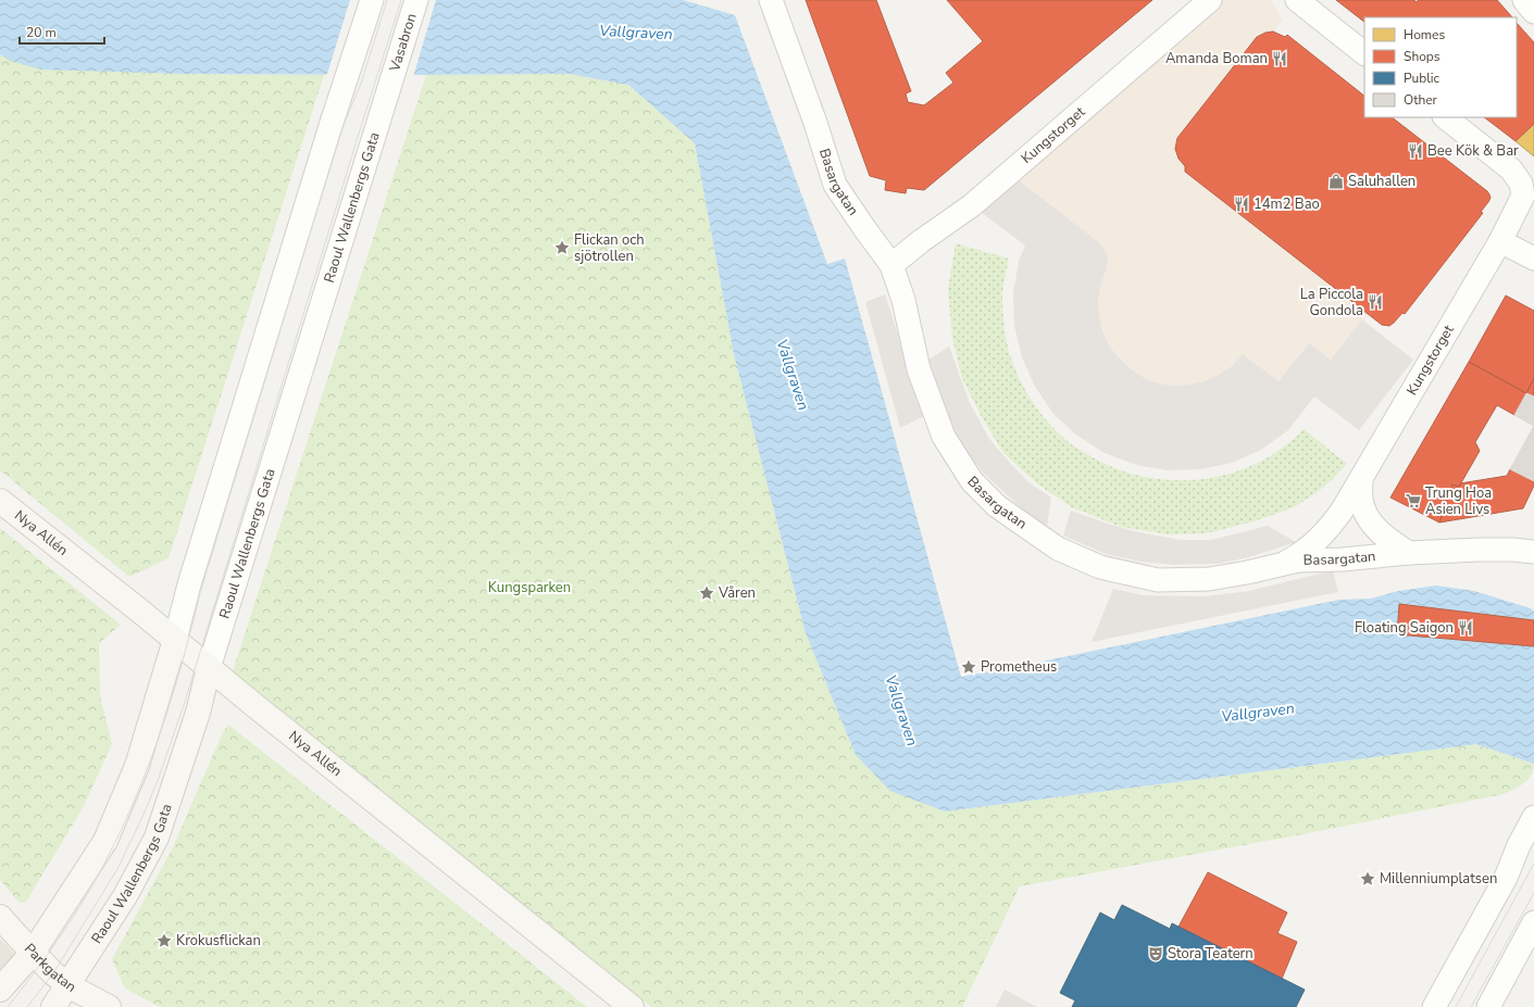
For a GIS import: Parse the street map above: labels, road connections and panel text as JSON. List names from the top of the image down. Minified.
{"streets":{"main road":["Raoul Wallenbergs Gata","Nya Allén","Parkgatan"],"street":["Vasabron","Kungstorget","Basargatan"]},"crossings":[["Vasabron","Raoul Wallenbergs Gata"],["Kungstorget","Basargatan"],["Raoul Wallenbergs Gata","Nya Allén"],["Raoul Wallenbergs Gata","Parkgatan"]],"water":["Vallgraven"],"parks":["Kungsparken"],"places":{"restaurant":["Amanda Boman","Bee Kök & Bar","14m2 Bao","La Piccola Gondola","Floating Saigon"],"shop":["Saluhallen"],"place":["Flickan och sjötrollen","Våren","Prometheus","Millenniumplatsen","Krokusflickan"],"supermarket":["Trung Hoa Asien Livs"],"theatre":["Stora Teatern"]},"legend":["Homes","Shops","Public","Other"],"scale_bar":"20 m"}
